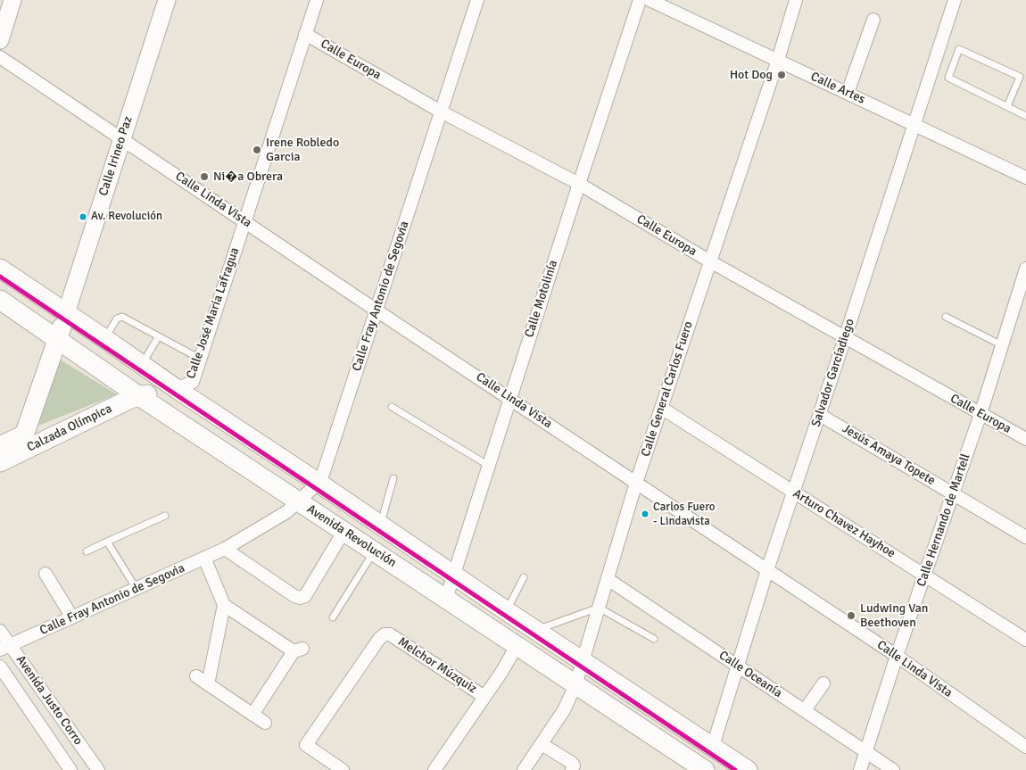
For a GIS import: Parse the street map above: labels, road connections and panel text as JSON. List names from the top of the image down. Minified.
{"streets":{"main road":["Calzada Olímpica","Avenida Revolución"],"street":["Calle Europa","Calle Artes","Calle Irineo Paz","Calle Linda Vista","Calle Fray Antonio de Segovia","Calle Motolinía","Calle José María Lafragua","Salvador Garcíadiego","Calle General Carlos Fuero","Jesús Amaya Topete","Calle Hernando de Martell","Arturo Chavez Hayhoe","Melchor Múzquiz","Calle Oceanía","Avenida Justo Corro"]},"crossings":[["Calle Europa","Calle Fray Antonio de Segovia"],["Calle Europa","Calle Motolinía"],["Calle Europa","Calle José María Lafragua"],["Calle Europa","Salvador Garcíadiego"],["Calle Europa","Calle General Carlos Fuero"],["Calle Europa","Calle Hernando de Martell"],["Calle Artes","Salvador Garcíadiego"],["Calle Artes","Calle General Carlos Fuero"],["Calle Irineo Paz","Calle Linda Vista"],["Calle Irineo Paz","Calzada Olímpica"],["Calle Irineo Paz","Avenida Revolución"],["Calle Linda Vista","Calle Fray Antonio de Segovia"],["Calle Linda Vista","Calle Motolinía"],["Calle Linda Vista","Calle José María Lafragua"],["Calle Linda Vista","Salvador Garcíadiego"],["Calle Linda Vista","Calle General Carlos Fuero"],["Calle Linda Vista","Calle Hernando de Martell"],["Calle Fray Antonio de Segovia","Avenida Revolución"],["Calle Fray Antonio de Segovia","Avenida Justo Corro"],["Calle Motolinía","Avenida Revolución"],["Calle José María Lafragua","Calzada Olímpica"],["Calle José María Lafragua","Avenida Revolución"],["Salvador Garcíadiego","Jesús Amaya Topete"],["Salvador Garcíadiego","Arturo Chavez Hayhoe"],["Salvador Garcíadiego","Avenida Revolución"],["Salvador Garcíadiego","Calle Oceanía"],["Calle General Carlos Fuero","Arturo Chavez Hayhoe"],["Calle General Carlos Fuero","Avenida Revolución"],["Calle General Carlos Fuero","Calle Oceanía"],["Calzada Olímpica","Avenida Revolución"],["Jesús Amaya Topete","Calle Hernando de Martell"],["Calle Hernando de Martell","Arturo Chavez Hayhoe"],["Calle Hernando de Martell","Calle Oceanía"],["Avenida Revolución","Melchor Múzquiz"]],"places":["Hot Dog","Irene Robledo Garcia","Ni�a Obrera","Av. Revolución","Carlos Fuero - Lindavista","Ludwing Van Beethoven"]}
